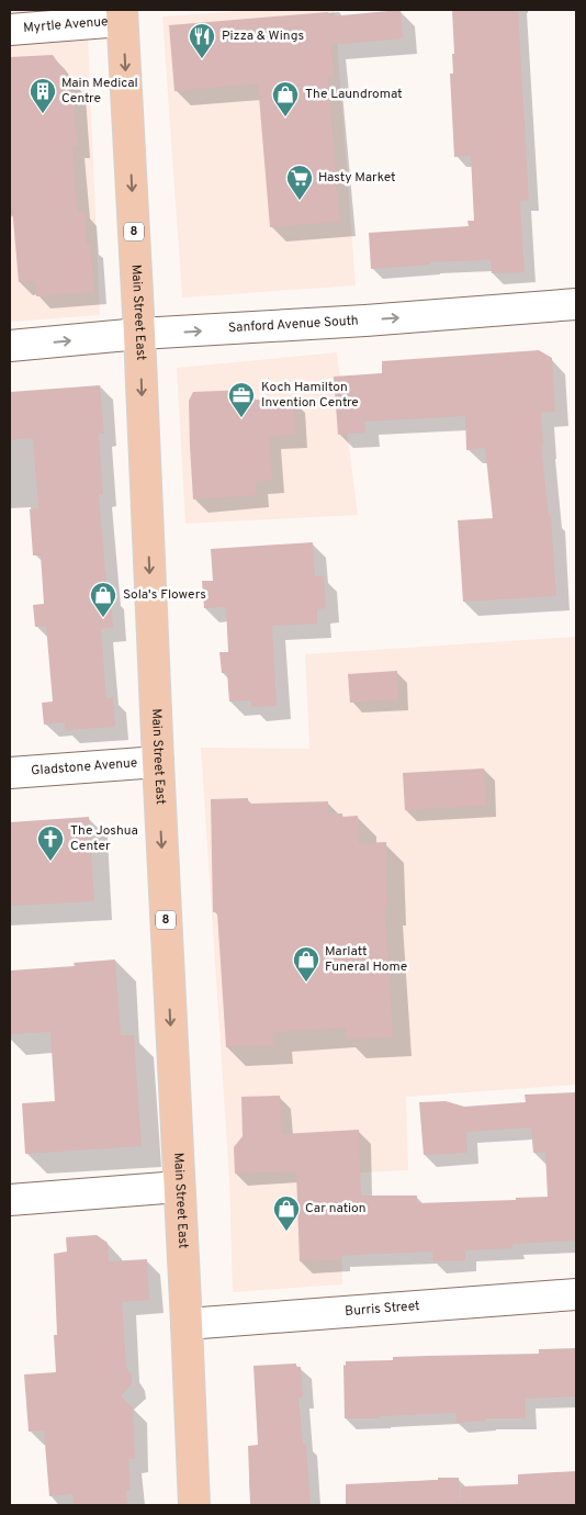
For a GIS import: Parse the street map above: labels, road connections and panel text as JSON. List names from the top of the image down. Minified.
{"streets":{"main road":["8","Main Street East"],"street":["Myrtle Avenue","Sanford Avenue South","Gladstone Avenue","Burris Street"]},"crossings":[["Myrtle Avenue","Main Street East"],["Main Street East","Sanford Avenue South"],["Main Street East","Gladstone Avenue"],["Main Street East","Burris Street"]],"one_way":["Main Street East","Sanford Avenue South"],"places":{"restaurant":["Pizza & Wings"],"building":["Main Medical Centre"],"shop":["The Laundromat","Sola's Flowers","Marlatt Funeral Home","Car nation"],"supermarket":["Hasty Market"],"office":["Koch Hamilton Invention Centre"],"church":["The Joshua Center"]}}
